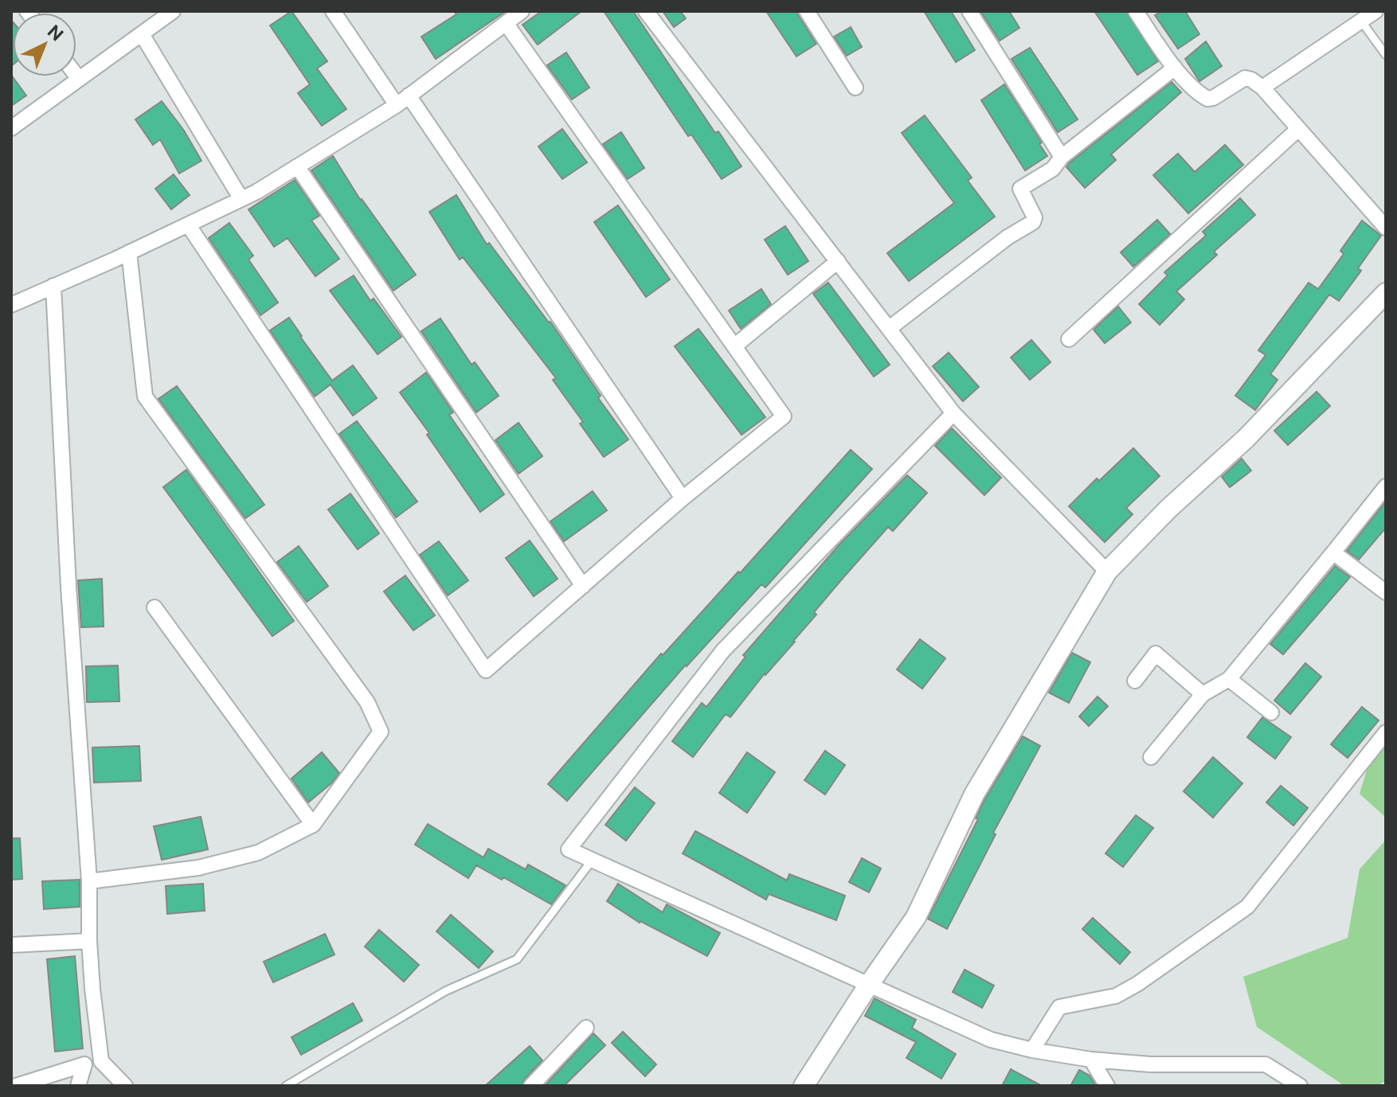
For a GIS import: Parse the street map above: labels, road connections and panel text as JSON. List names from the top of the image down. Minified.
{"north":"top right"}
